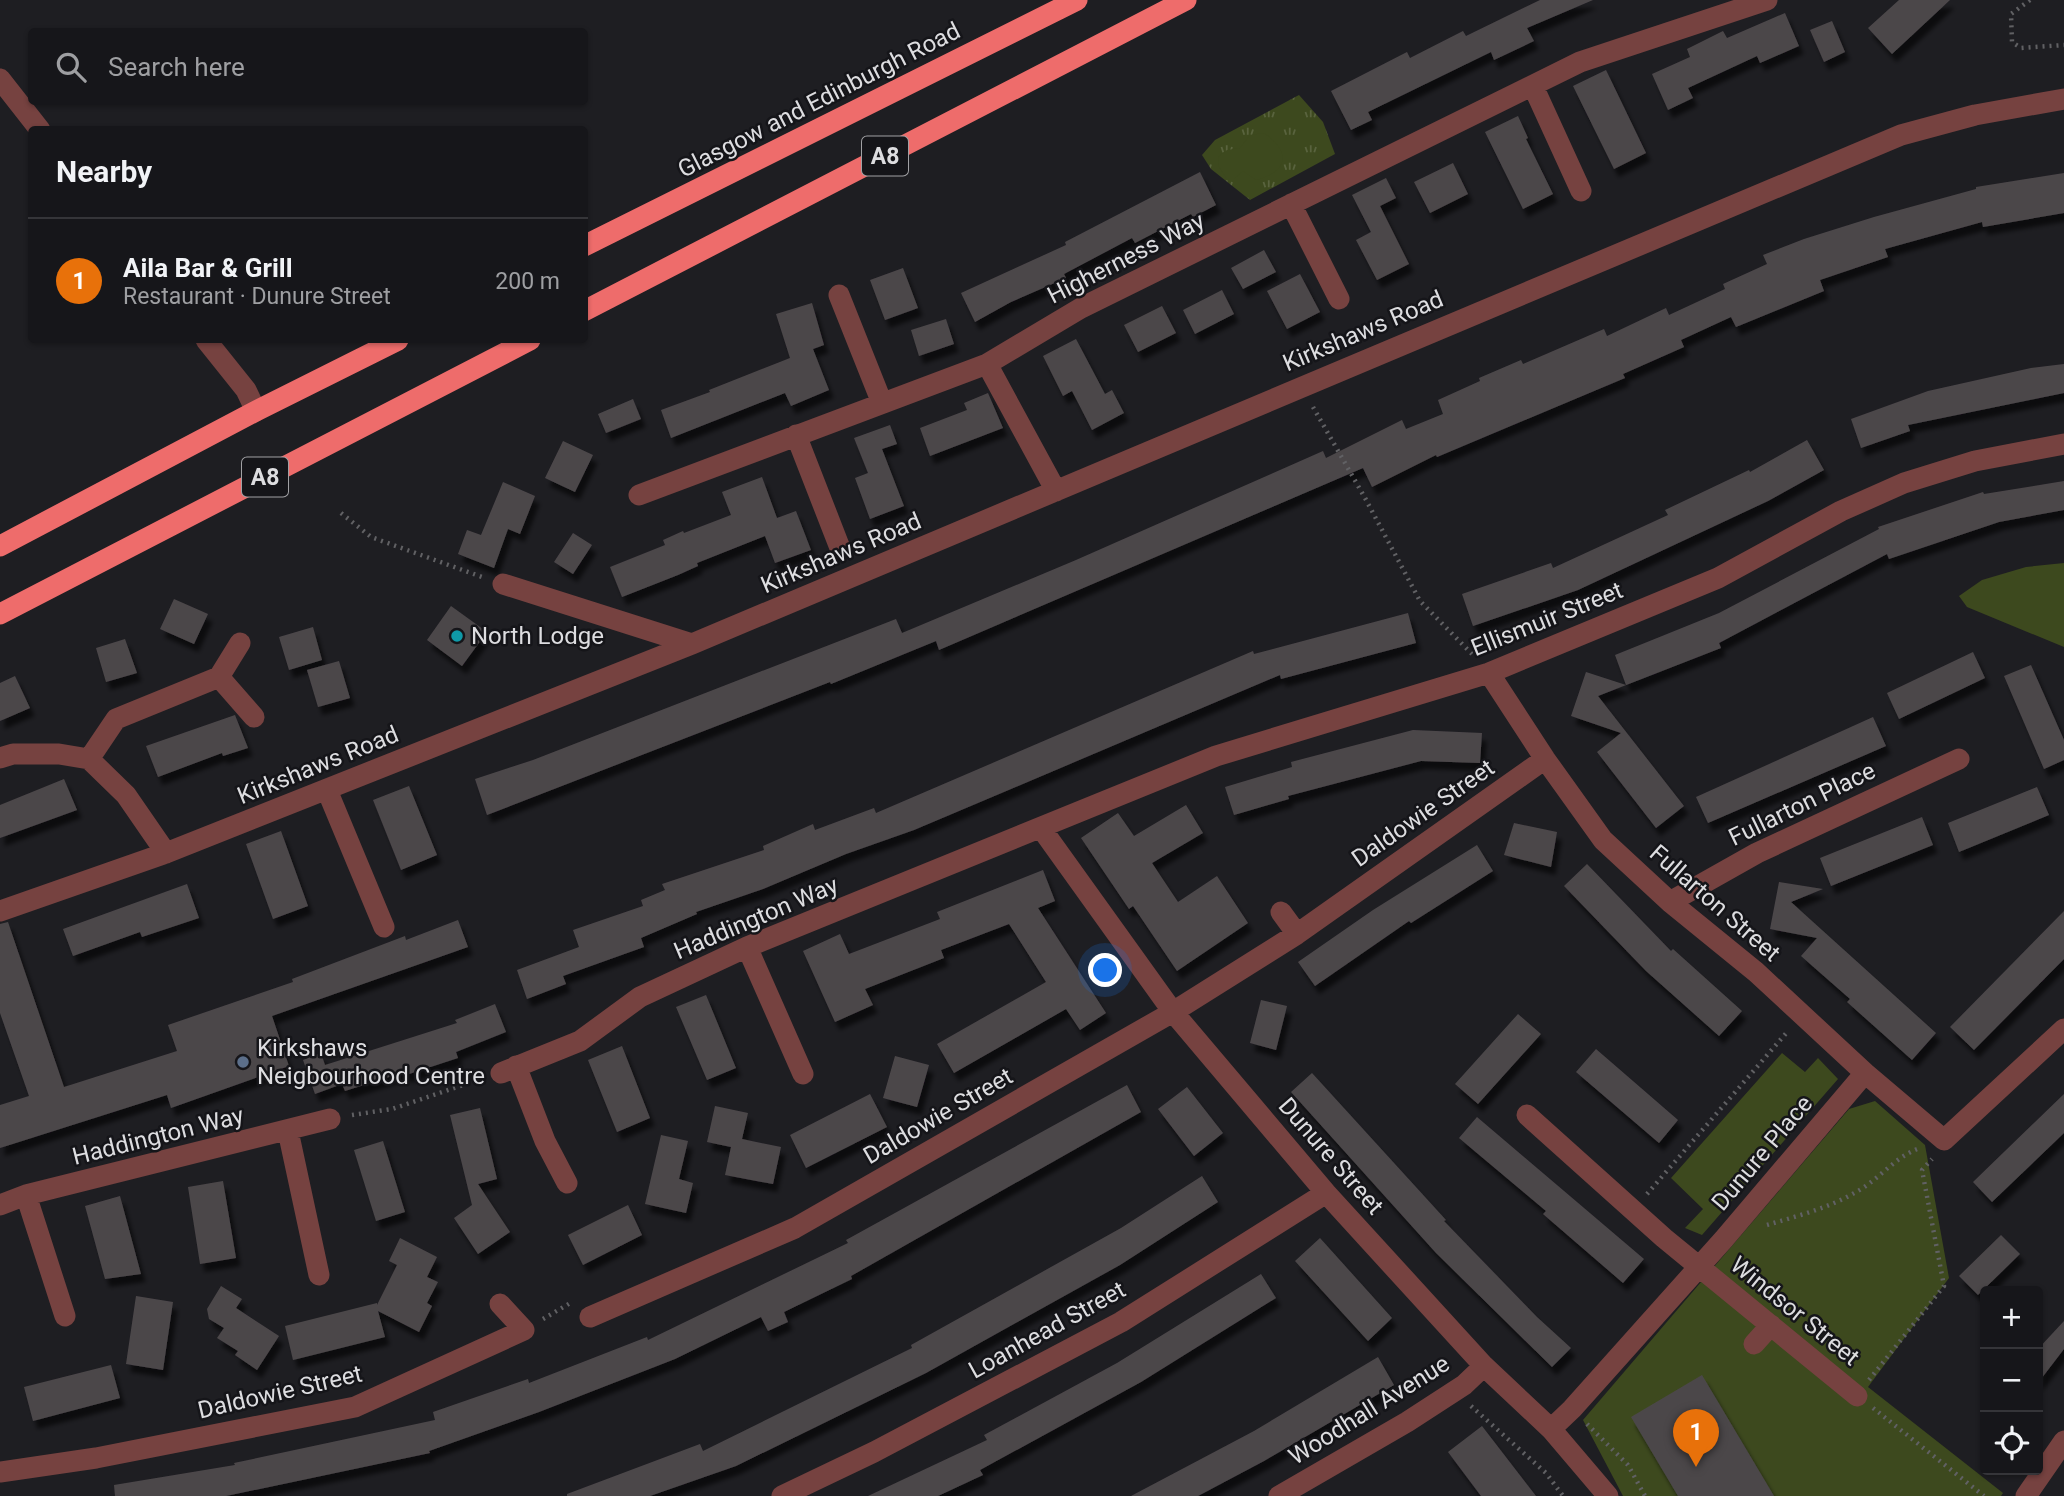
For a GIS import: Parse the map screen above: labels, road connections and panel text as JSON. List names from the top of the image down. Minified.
{"streets":{"highway":["Glasgow and Edinburgh Road","A8"],"street":["Higherness Way","Kirkshaws Road","Ellismuir Street","Fullarton Place","Daldowie Street","Fullarton Street","Haddington Way","Dunure Place","Dunure Street","Windsor Street","Loanhead Street","Woodhall Avenue"]},"crossings":[["Ellismuir Street","Fullarton Street"],["Ellismuir Street","Haddington Way"],["Ellismuir Street","Dunure Street"],["Fullarton Place","Fullarton Street"],["Daldowie Street","Fullarton Street"],["Daldowie Street","Dunure Street"],["Fullarton Street","Dunure Place"],["Haddington Way","Dunure Street"],["Dunure Place","Dunure Street"],["Dunure Place","Windsor Street"],["Dunure Street","Loanhead Street"],["Dunure Street","Woodhall Avenue"]],"places":["North Lodge","Kirkshaws Neigbourhood Centre"],"page":{"search":"Search here","heading":"Nearby","list":[{"mark":"1","name":"Aila Bar & Grill","note":"Restaurant · Dunure Street","value":"200 m"}],"map_buttons":["+","−"],"pins":"1"}}
